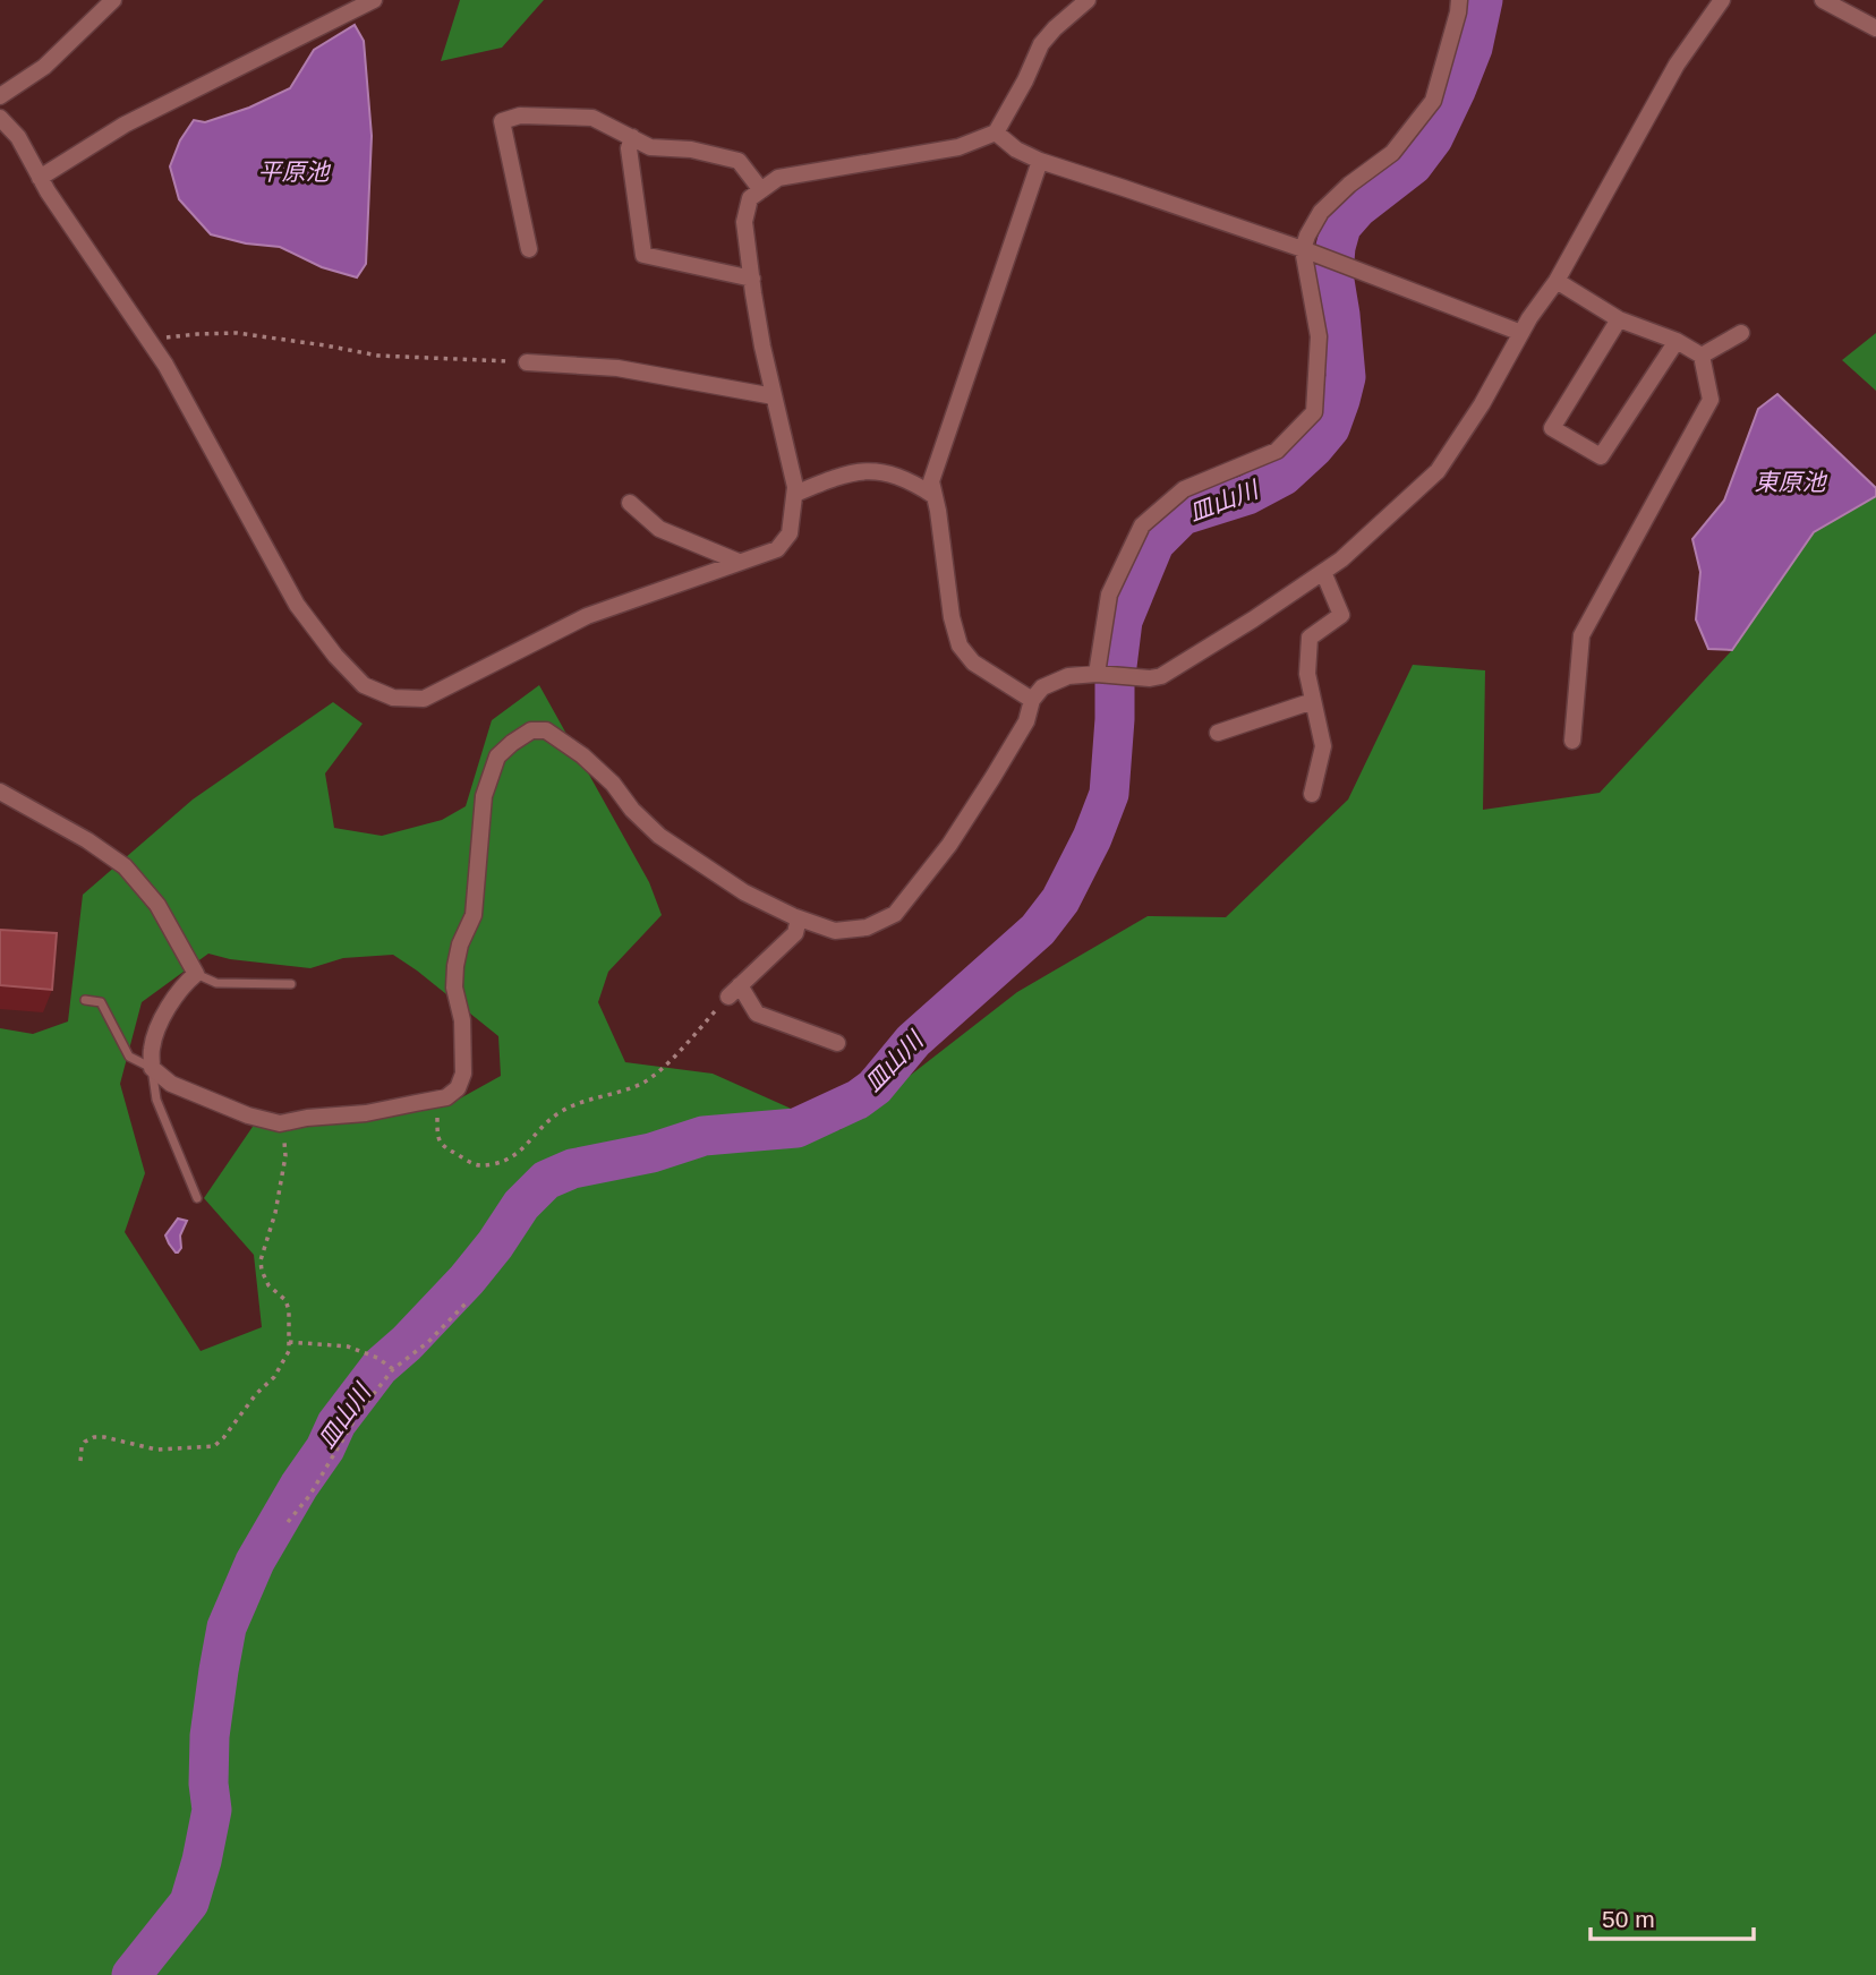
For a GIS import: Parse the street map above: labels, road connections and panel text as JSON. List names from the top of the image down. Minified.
{"water":["平原池","東原池","皿山川"],"scale_bar":"50 m"}
